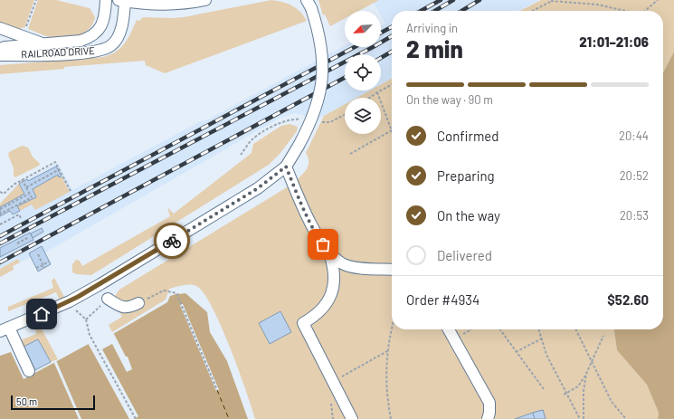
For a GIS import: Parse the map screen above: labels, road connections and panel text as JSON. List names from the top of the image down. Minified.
{"streets":{"street":["RAILROAD DRIVE"]},"scale_bar":"50 m","north":"bottom left","page":{"heading":["2 min","Arriving in","21:01–21:06"],"panel":["Order #4934","$52.60"],"bar":"On the way · 90 m","list":[["Confirmed","20:44"],["Preparing","20:52"],["On the way","20:53"],"Delivered"],"scale":"50 m"}}
